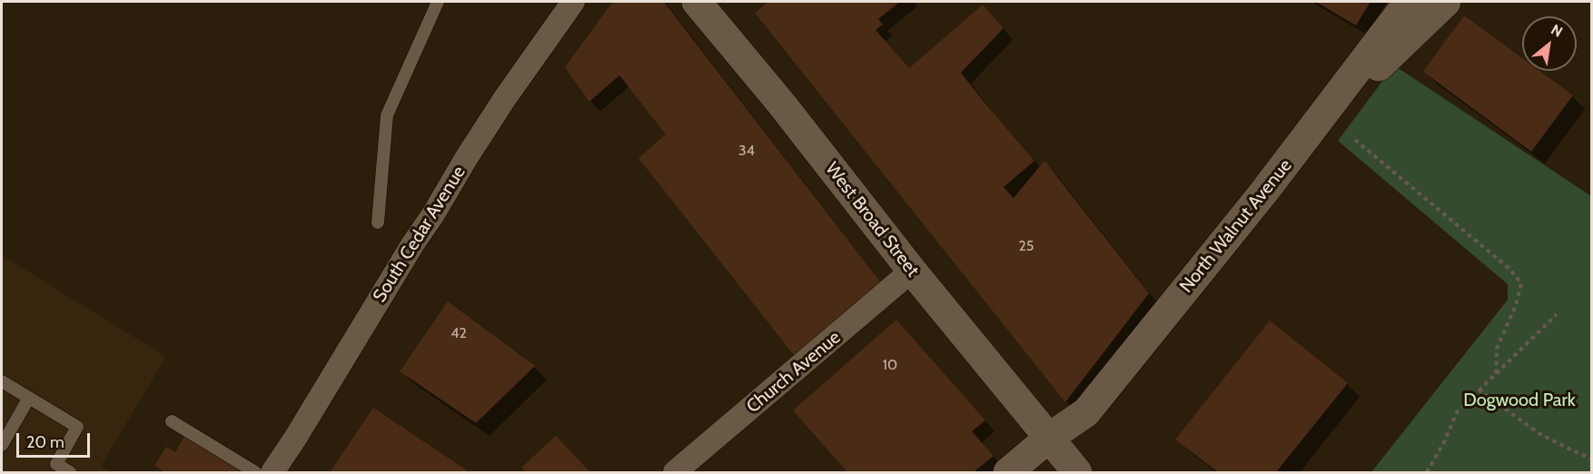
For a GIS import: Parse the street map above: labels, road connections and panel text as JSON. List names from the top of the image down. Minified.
{"streets":{"street":["West Broad Street","North Walnut Avenue","South Cedar Avenue","Church Avenue"]},"crossings":[["West Broad Street","North Walnut Avenue"],["West Broad Street","Church Avenue"]],"parks":["Dogwood Park"],"house_numbers":["34","25","42","10"],"scale_bar":"20 m","north":"top right"}
